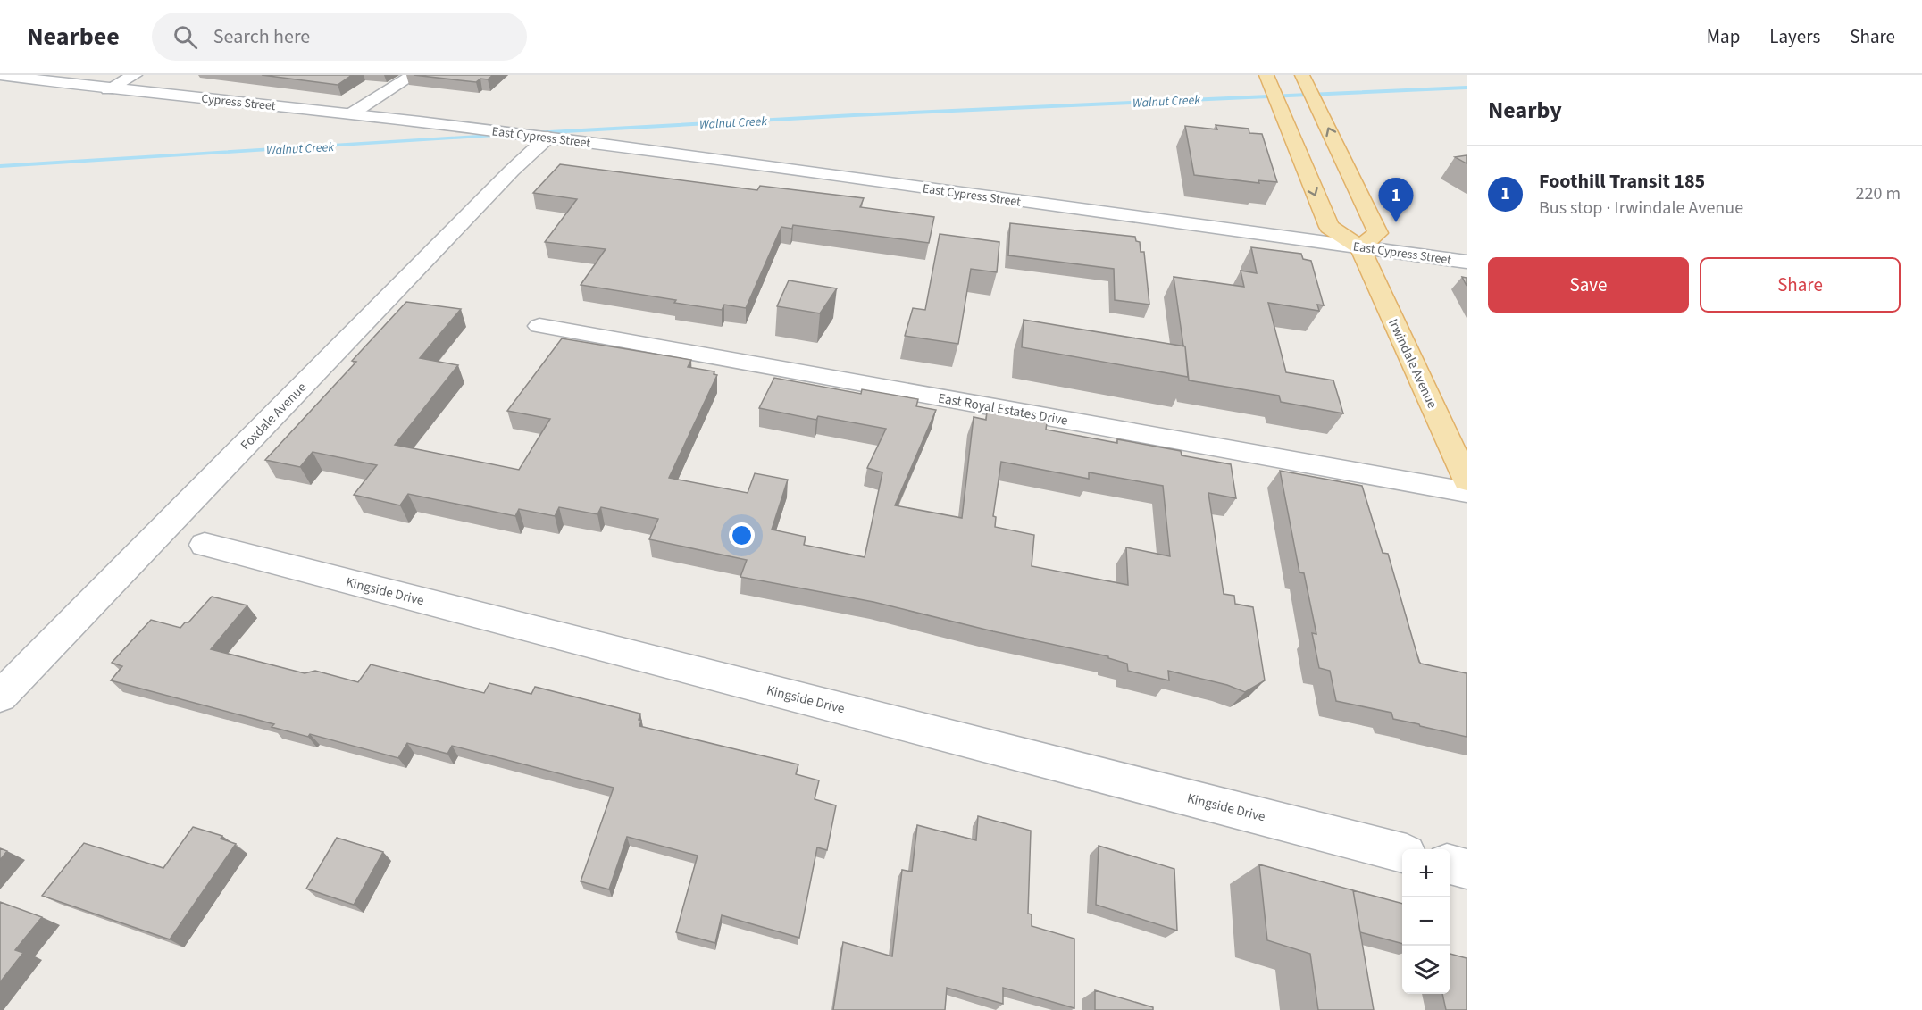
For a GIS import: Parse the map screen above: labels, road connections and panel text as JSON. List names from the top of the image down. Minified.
{"streets":{"main road":["Irwindale Avenue"],"street":["Cypress Street","East Cypress Street","East Royal Estates Drive","Foxdale Avenue","Kingside Drive"]},"crossings":[["Cypress Street","East Cypress Street"],["East Cypress Street","Irwindale Avenue"],["East Cypress Street","Foxdale Avenue"]],"water":["Walnut Creek"],"page":{"header":"Nearbee","search":"Search here","nav":["Map","Layers","Share"],"heading":"Nearby","list":[{"mark":"1","name":"Foothill Transit 185","note":"Bus stop · Irwindale Avenue","value":"220 m"}],"pins":"1","buttons":["Save","Share"],"map_buttons":["+","−"]}}
